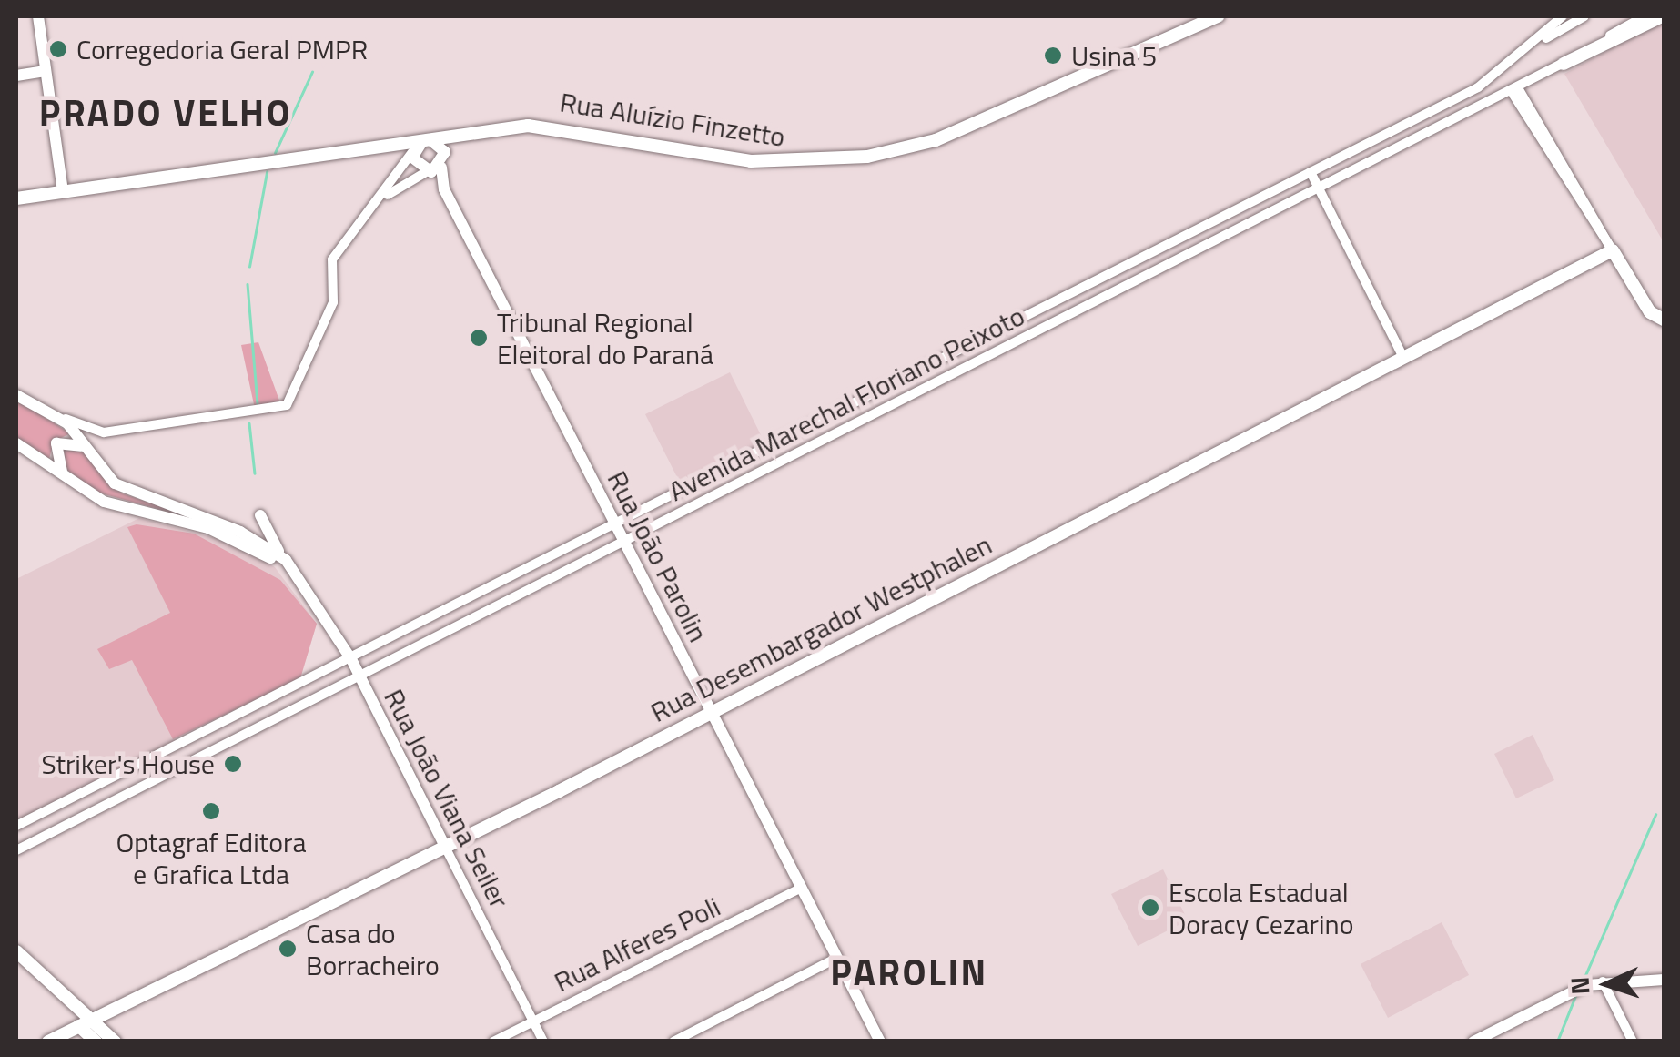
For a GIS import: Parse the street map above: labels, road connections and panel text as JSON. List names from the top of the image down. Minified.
{"streets":{"main road":["Rua Aluízio Finzetto","Rua João Parolin","Rua Desembargador Westphalen","Rua João Viana Seiler"],"street":["Avenida Marechal Floriano Peixoto","Rua Alferes Poli"]},"crossings":[["Rua Aluízio Finzetto","Rua João Parolin"],["Avenida Marechal Floriano Peixoto","Rua João Parolin"],["Avenida Marechal Floriano Peixoto","Rua João Viana Seiler"],["Rua João Parolin","Rua Desembargador Westphalen"],["Rua João Parolin","Rua Alferes Poli"],["Rua Desembargador Westphalen","Rua João Viana Seiler"],["Rua João Viana Seiler","Rua Alferes Poli"]],"districts":["PRADO VELHO","PAROLIN"],"places":["Corregedoria Geral PMPR","Usina 5","Tribunal Regional Eleitoral do Paraná","Striker's House","Optagraf Editora e Grafica Ltda","Escola Estadual Doracy Cezarino","Casa do Borracheiro"],"north":"left"}
